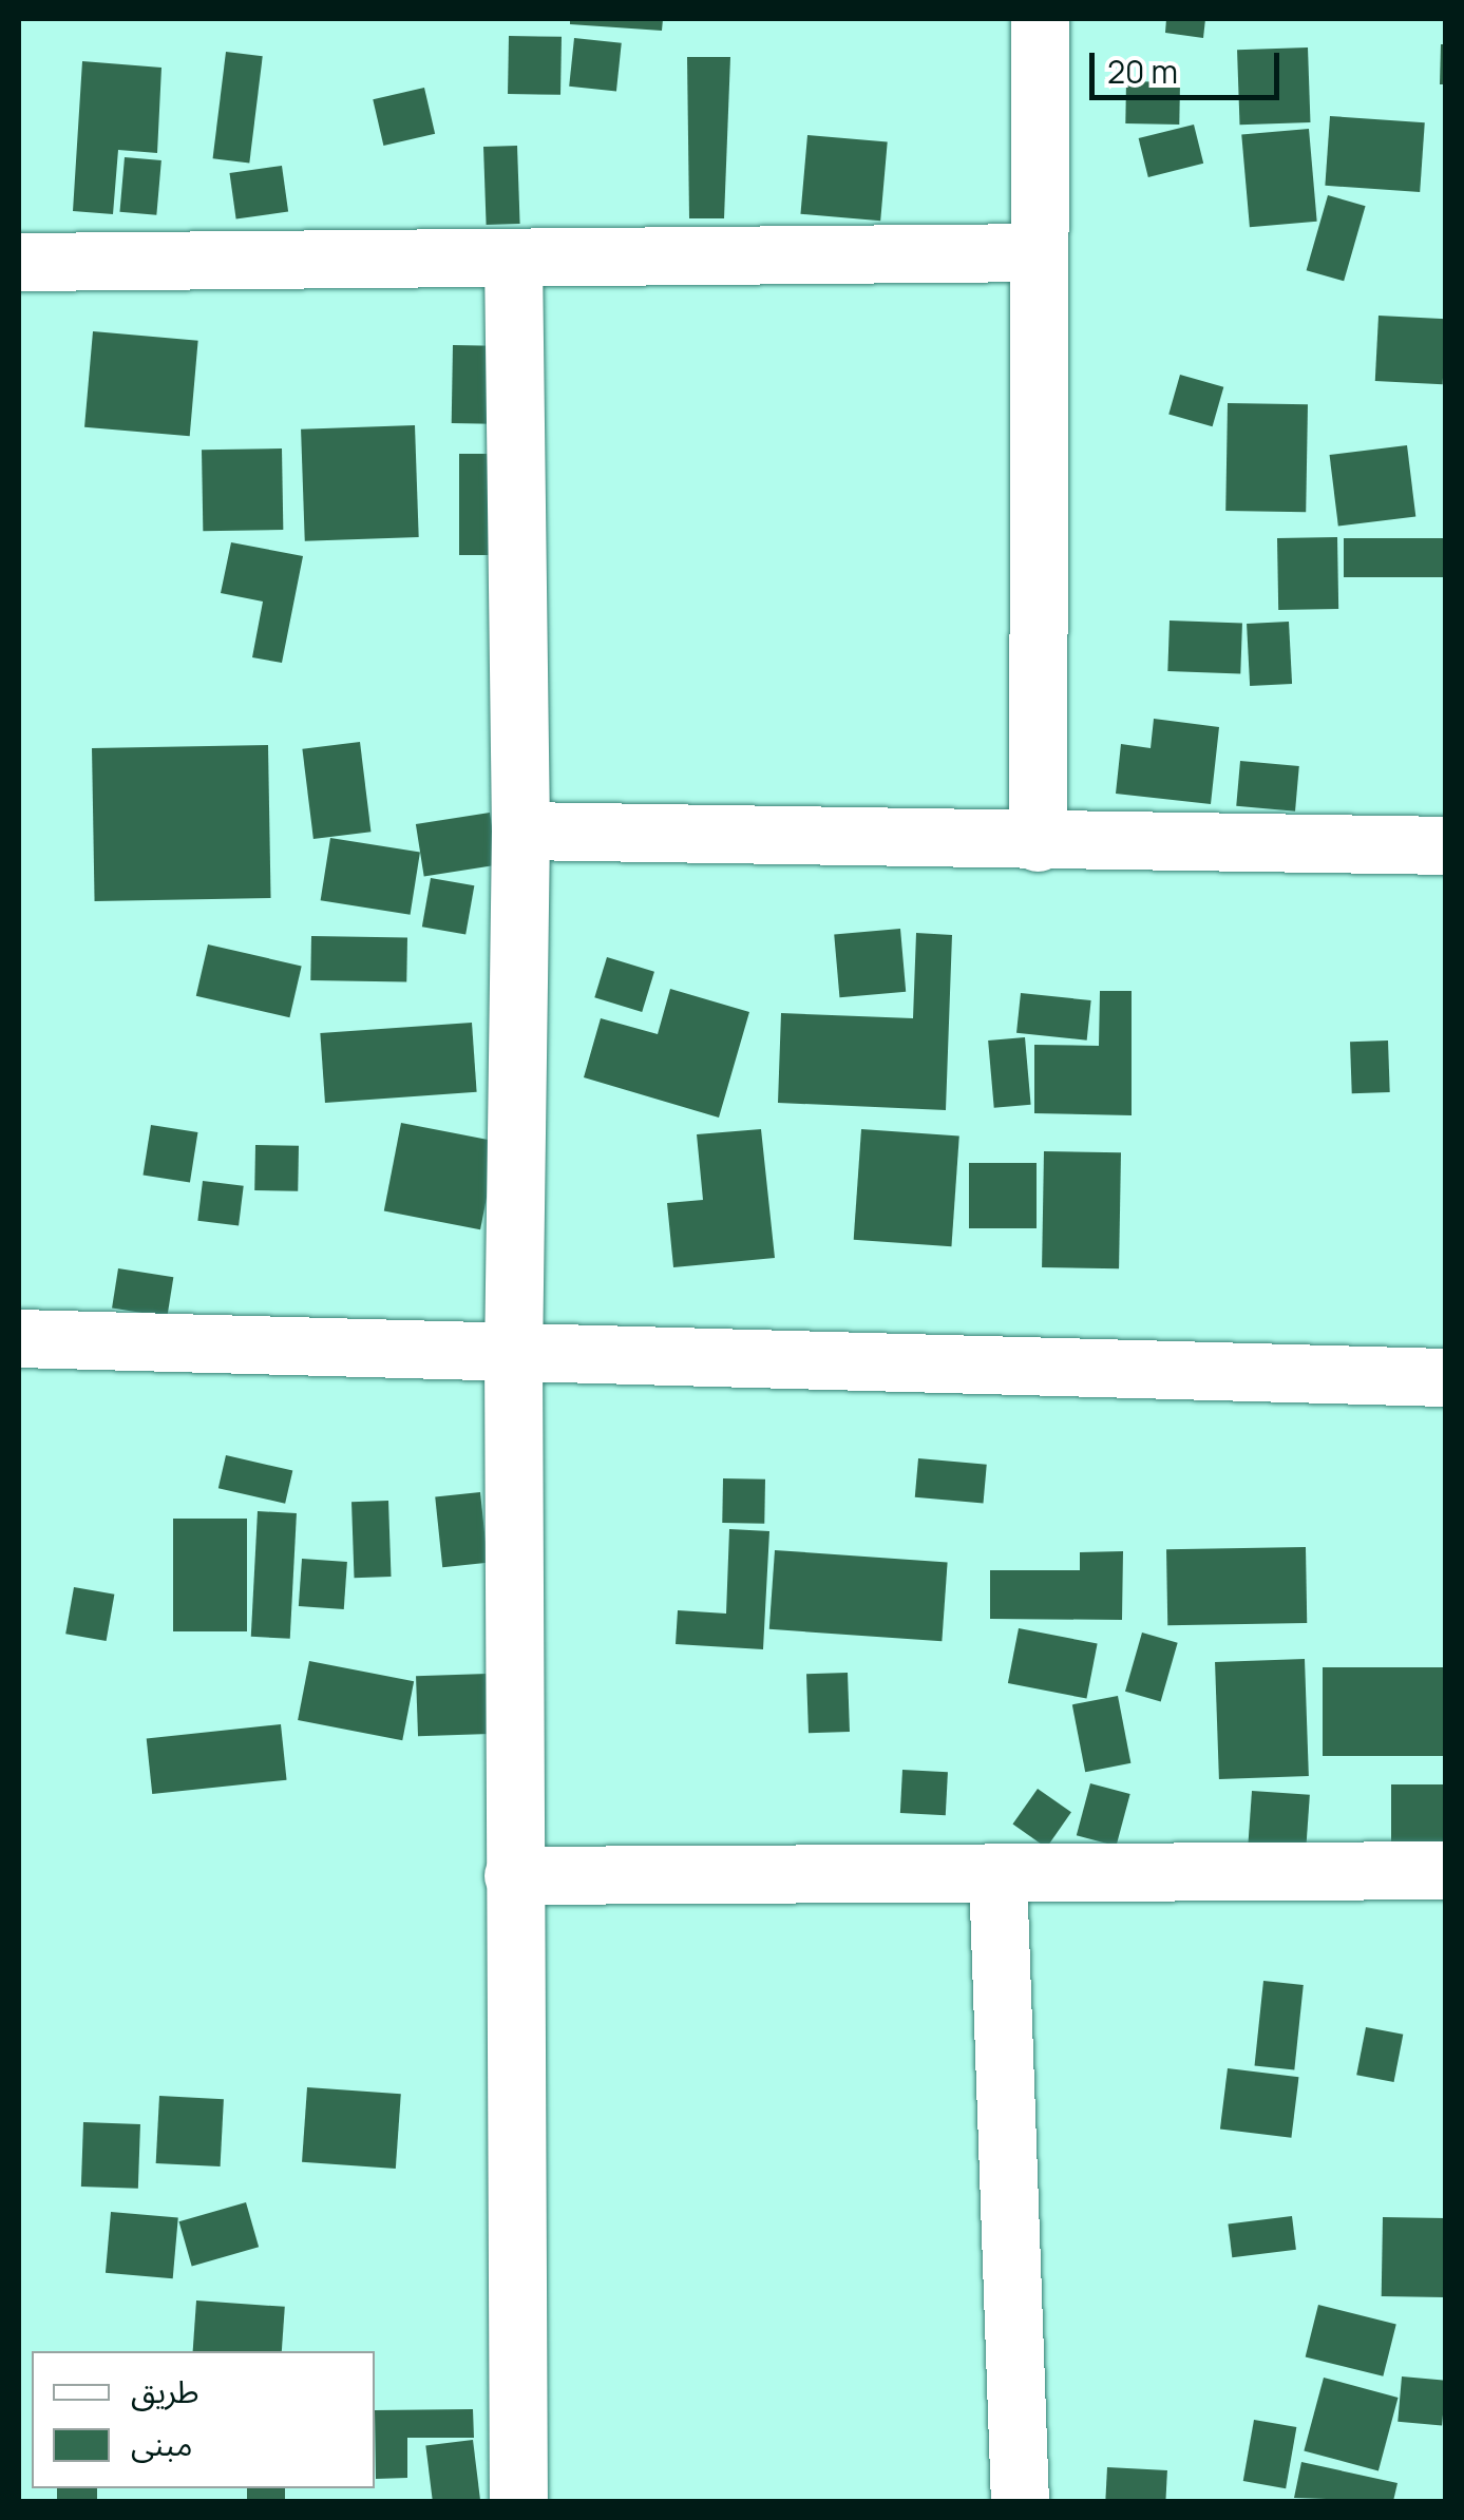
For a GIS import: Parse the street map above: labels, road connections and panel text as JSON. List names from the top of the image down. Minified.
{"legend":["طريق","مبنى"],"scale_bar":"20 m"}
